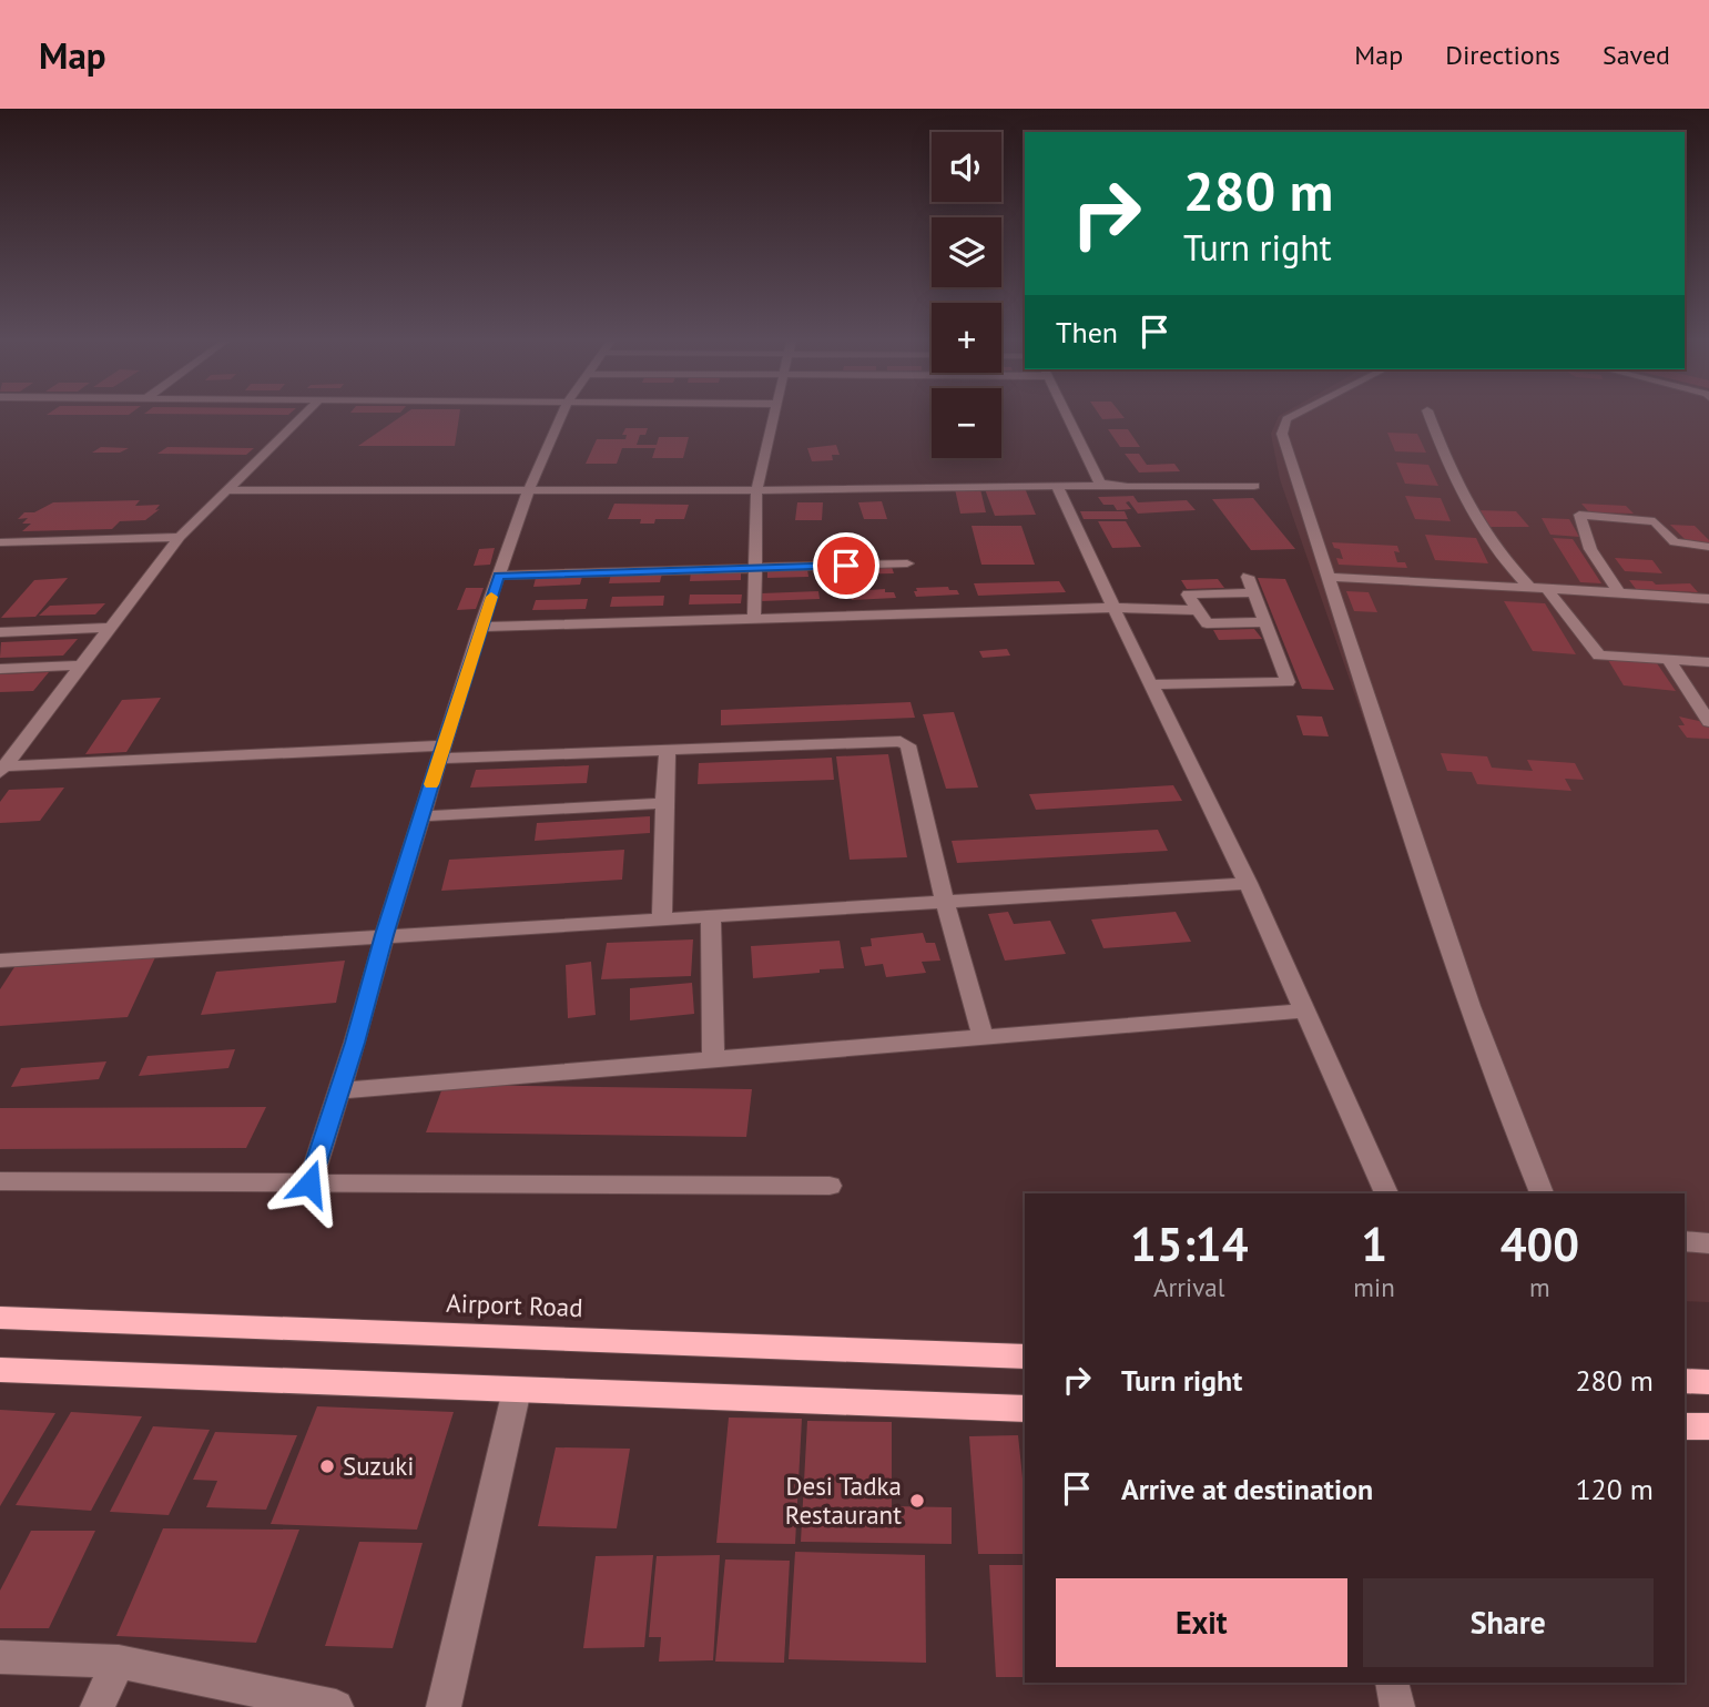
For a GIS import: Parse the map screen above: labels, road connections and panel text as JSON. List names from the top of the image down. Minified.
{"streets":{"main road":["Airport Road"]},"places":["Suzuki","Desi Tadka Restaurant"],"page":{"header":"Map","nav":["Map","Directions","Saved"],"map_buttons":["+","−"],"turn":["280 m","Turn right"],"then":"Then","eta":["15:14","Arrival","1","min","400","m"],"list":[{"name":"Turn right","value":"280 m"},{"name":"Arrive at destination","value":"120 m"}],"buttons":["Exit","Share"]}}
